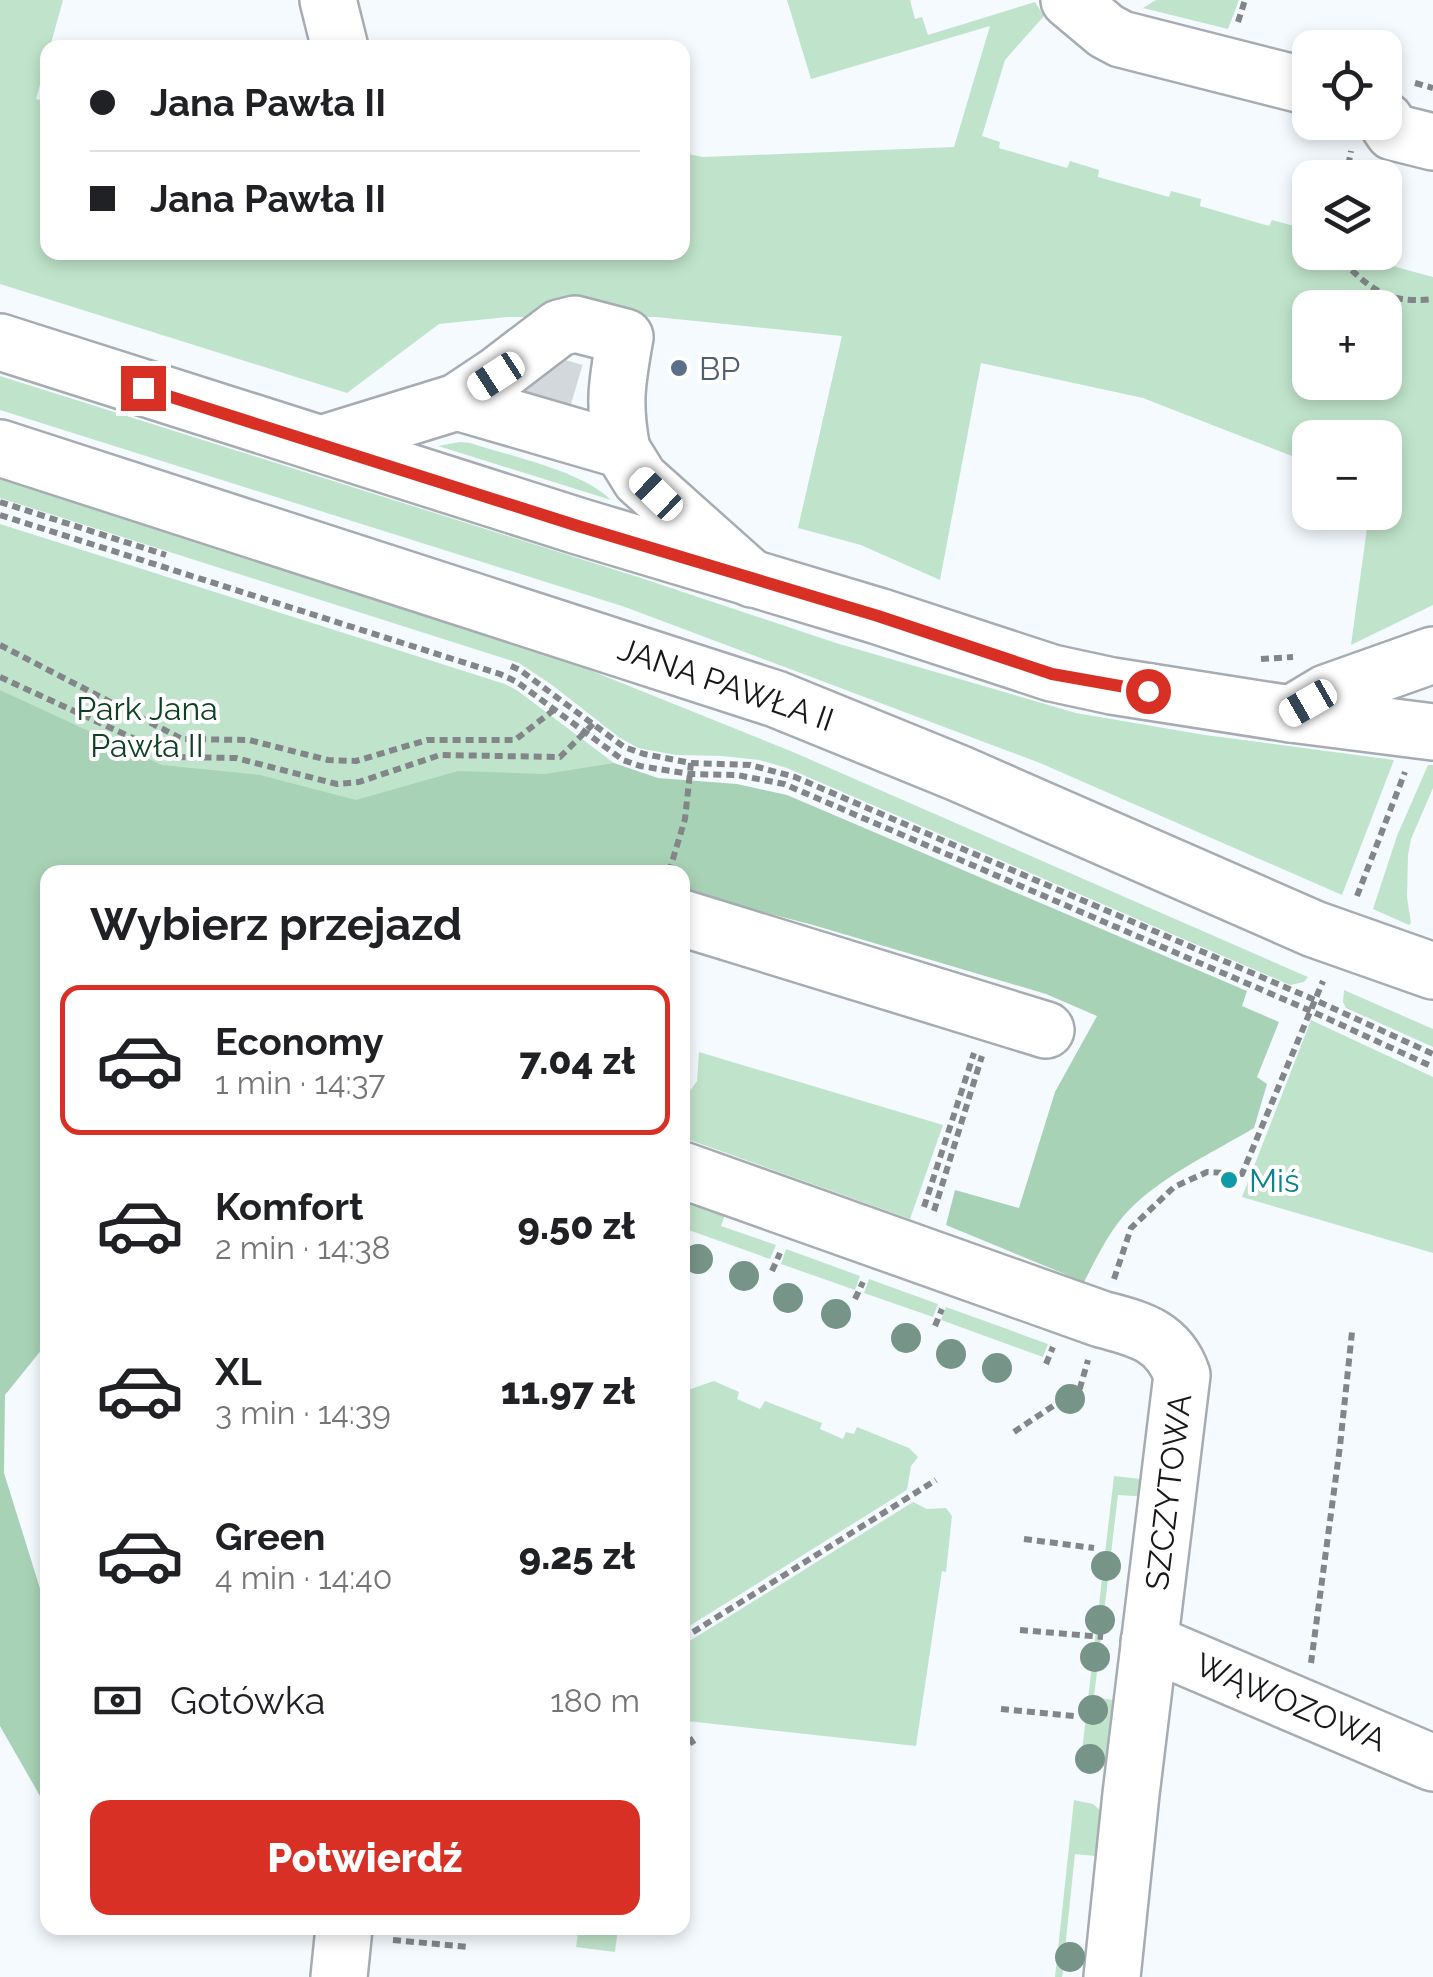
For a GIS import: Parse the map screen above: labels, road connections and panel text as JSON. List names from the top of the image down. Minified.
{"streets":{"main road":["JANA PAWŁA II","SZCZYTOWA","WĄWOZOWA"]},"crossings":[["SZCZYTOWA","WĄWOZOWA"]],"parks":["Park Jana Pawła II"],"places":["BP","Miś"],"page":{"map_buttons":["+","−"],"banner":["Jana Pawła II","Jana Pawła II"],"heading":"Wybierz przejazd","list":[{"name":"Economy","note":"1 min · 14:37","value":"7.04 zł"},{"name":"Komfort","note":"2 min · 14:38","value":"9.50 zł"},{"name":"XL","note":"3 min · 14:39","value":"11.97 zł"},{"name":"Green","note":"4 min · 14:40","value":"9.25 zł"}],"pay":["Gotówka","180 m"],"buttons":"Potwierdź"}}
